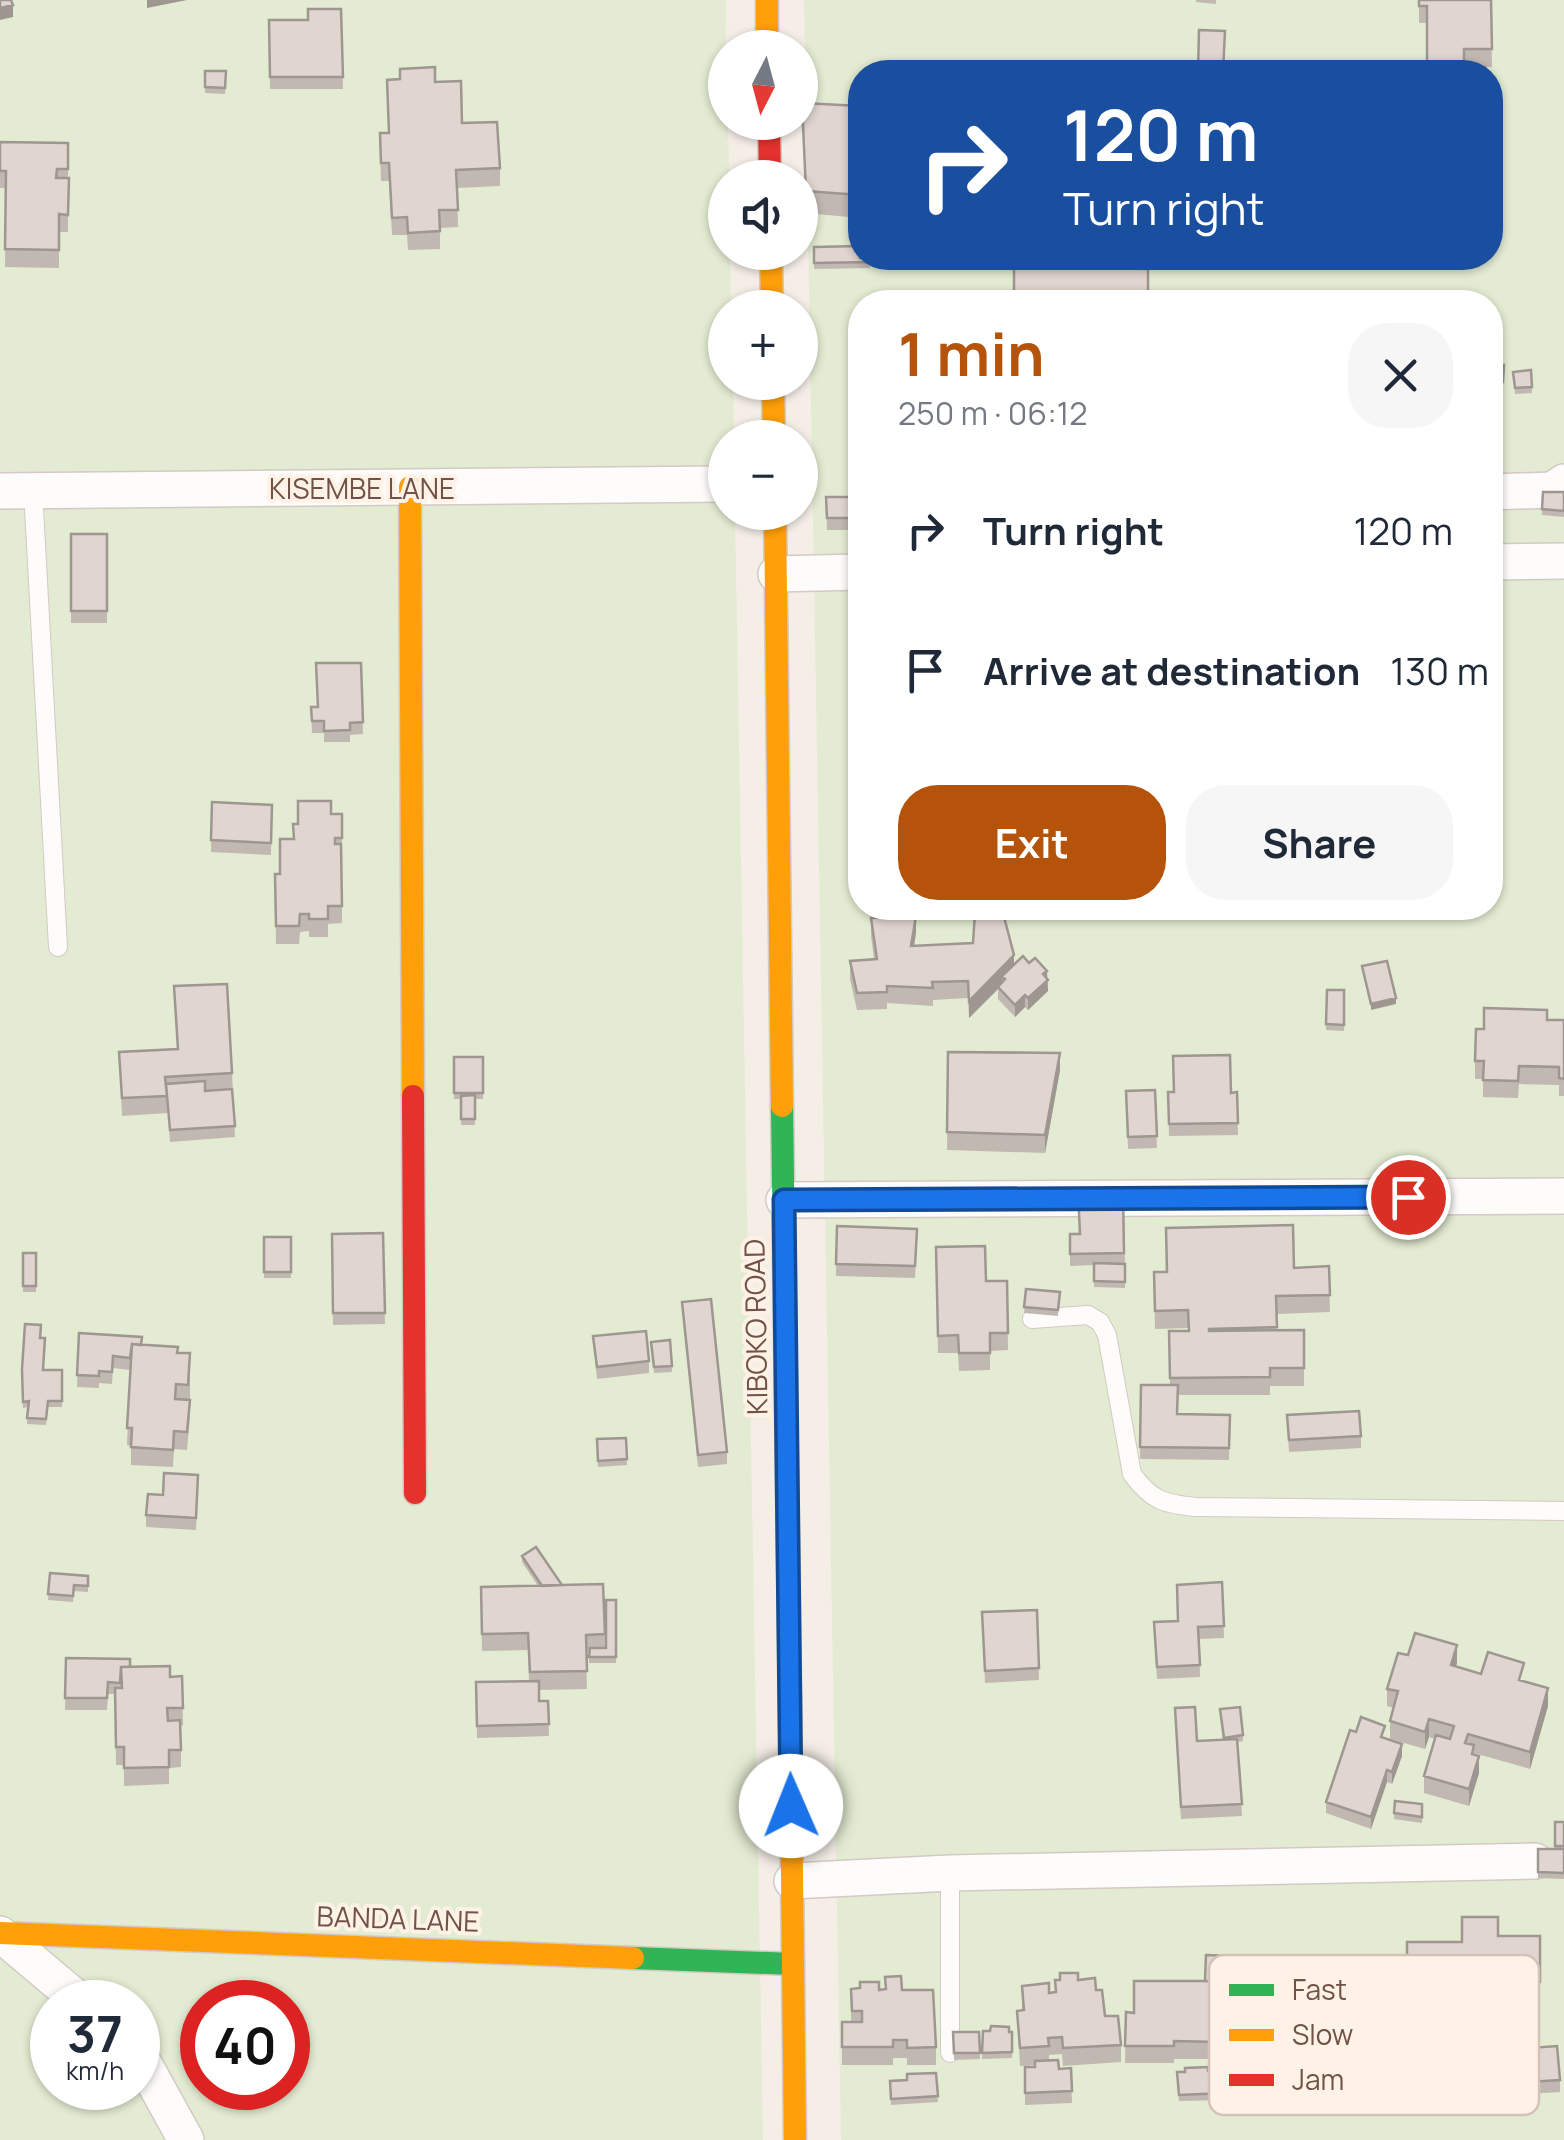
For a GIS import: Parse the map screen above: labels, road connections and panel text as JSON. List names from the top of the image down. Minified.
{"streets":{"street":["KISEMBE LANE","KIBOKO ROAD","BANDA LANE"]},"crossings":[["KIBOKO ROAD","BANDA LANE"]],"legend":["Fast","Slow","Jam"],"north":"bottom","page":{"map_buttons":["+","−"],"turn":["120 m","Turn right"],"heading":["1 min","250 m · 06:12"],"list":[{"name":"Turn right","value":"120 m"},{"name":"Arrive at destination","value":"130 m"}],"buttons":["Exit","Share"],"speed":"37 km/h","limit":"40"}}
